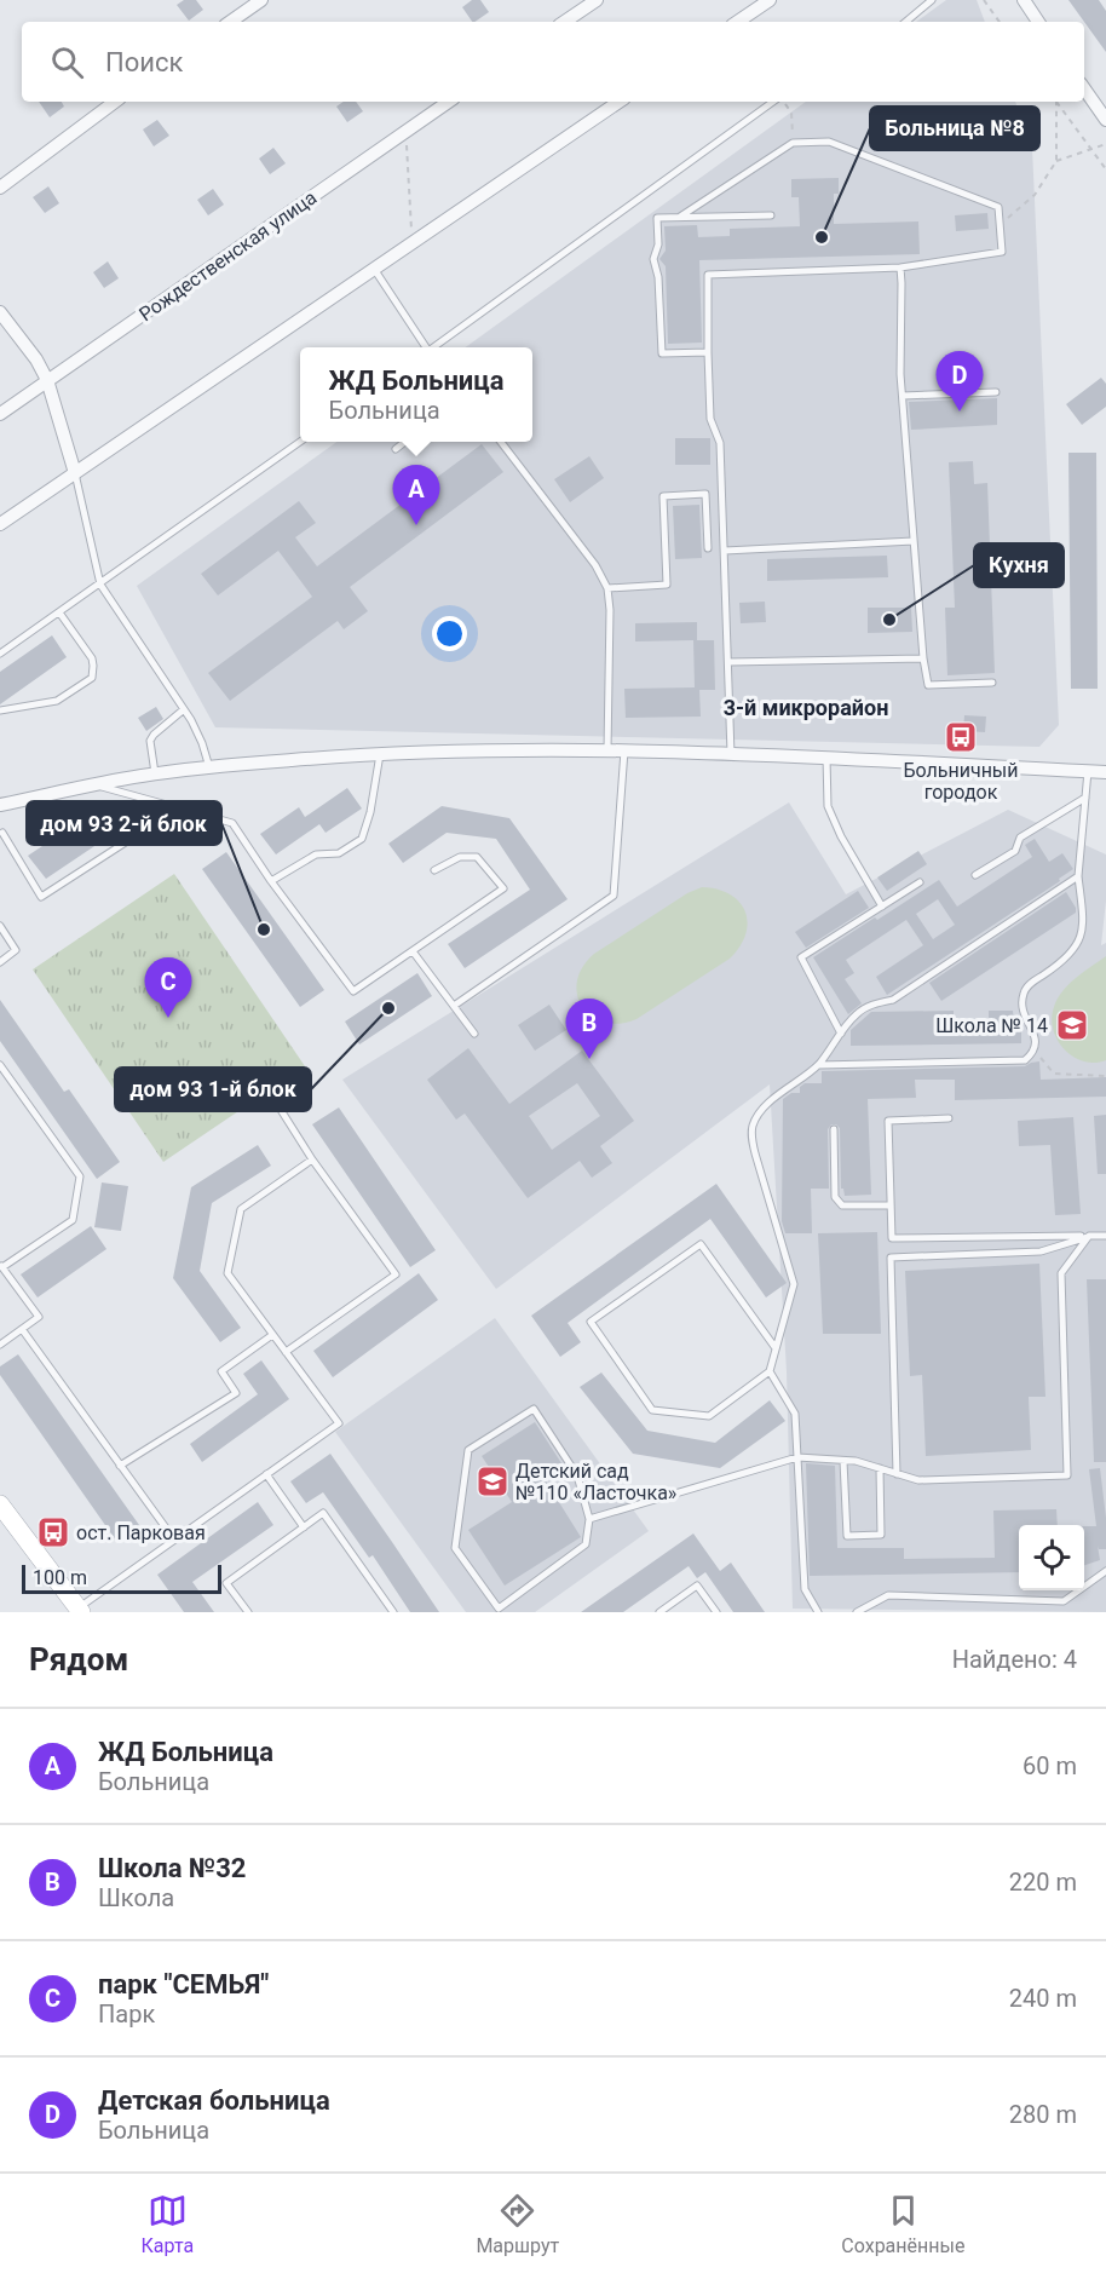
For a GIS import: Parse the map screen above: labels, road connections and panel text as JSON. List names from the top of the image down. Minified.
{"streets":{"street":["Рождественская улица"]},"districts":["3-й микрорайон"],"places":{"other":["Больница №8","Кухня","дом 93 2-й блок","дом 93 1-й блок"],"bus stop":["Больничный городок","ост. Парковая"],"school or university":["Школа № 14","Детский сад №110 «Ласточка»"]},"scale_bar":"100 m","page":{"search":"Поиск","popup":["ЖД Больница","Больница"],"pins":["D","A","C","B"],"scale":"100 m","heading":["Рядом","Найдено: 4"],"list":[{"mark":"A","name":"ЖД Больница","note":"Больница","value":"60 m"},{"mark":"B","name":"Школа №32","note":"Школа","value":"220 m"},{"mark":"C","name":"парк \"СЕМЬЯ\"","note":"Парк","value":"240 m"},{"mark":"D","name":"Детская больница","note":"Больница","value":"280 m"}],"nav":["Карта","Маршрут","Сохранённые"]}}
